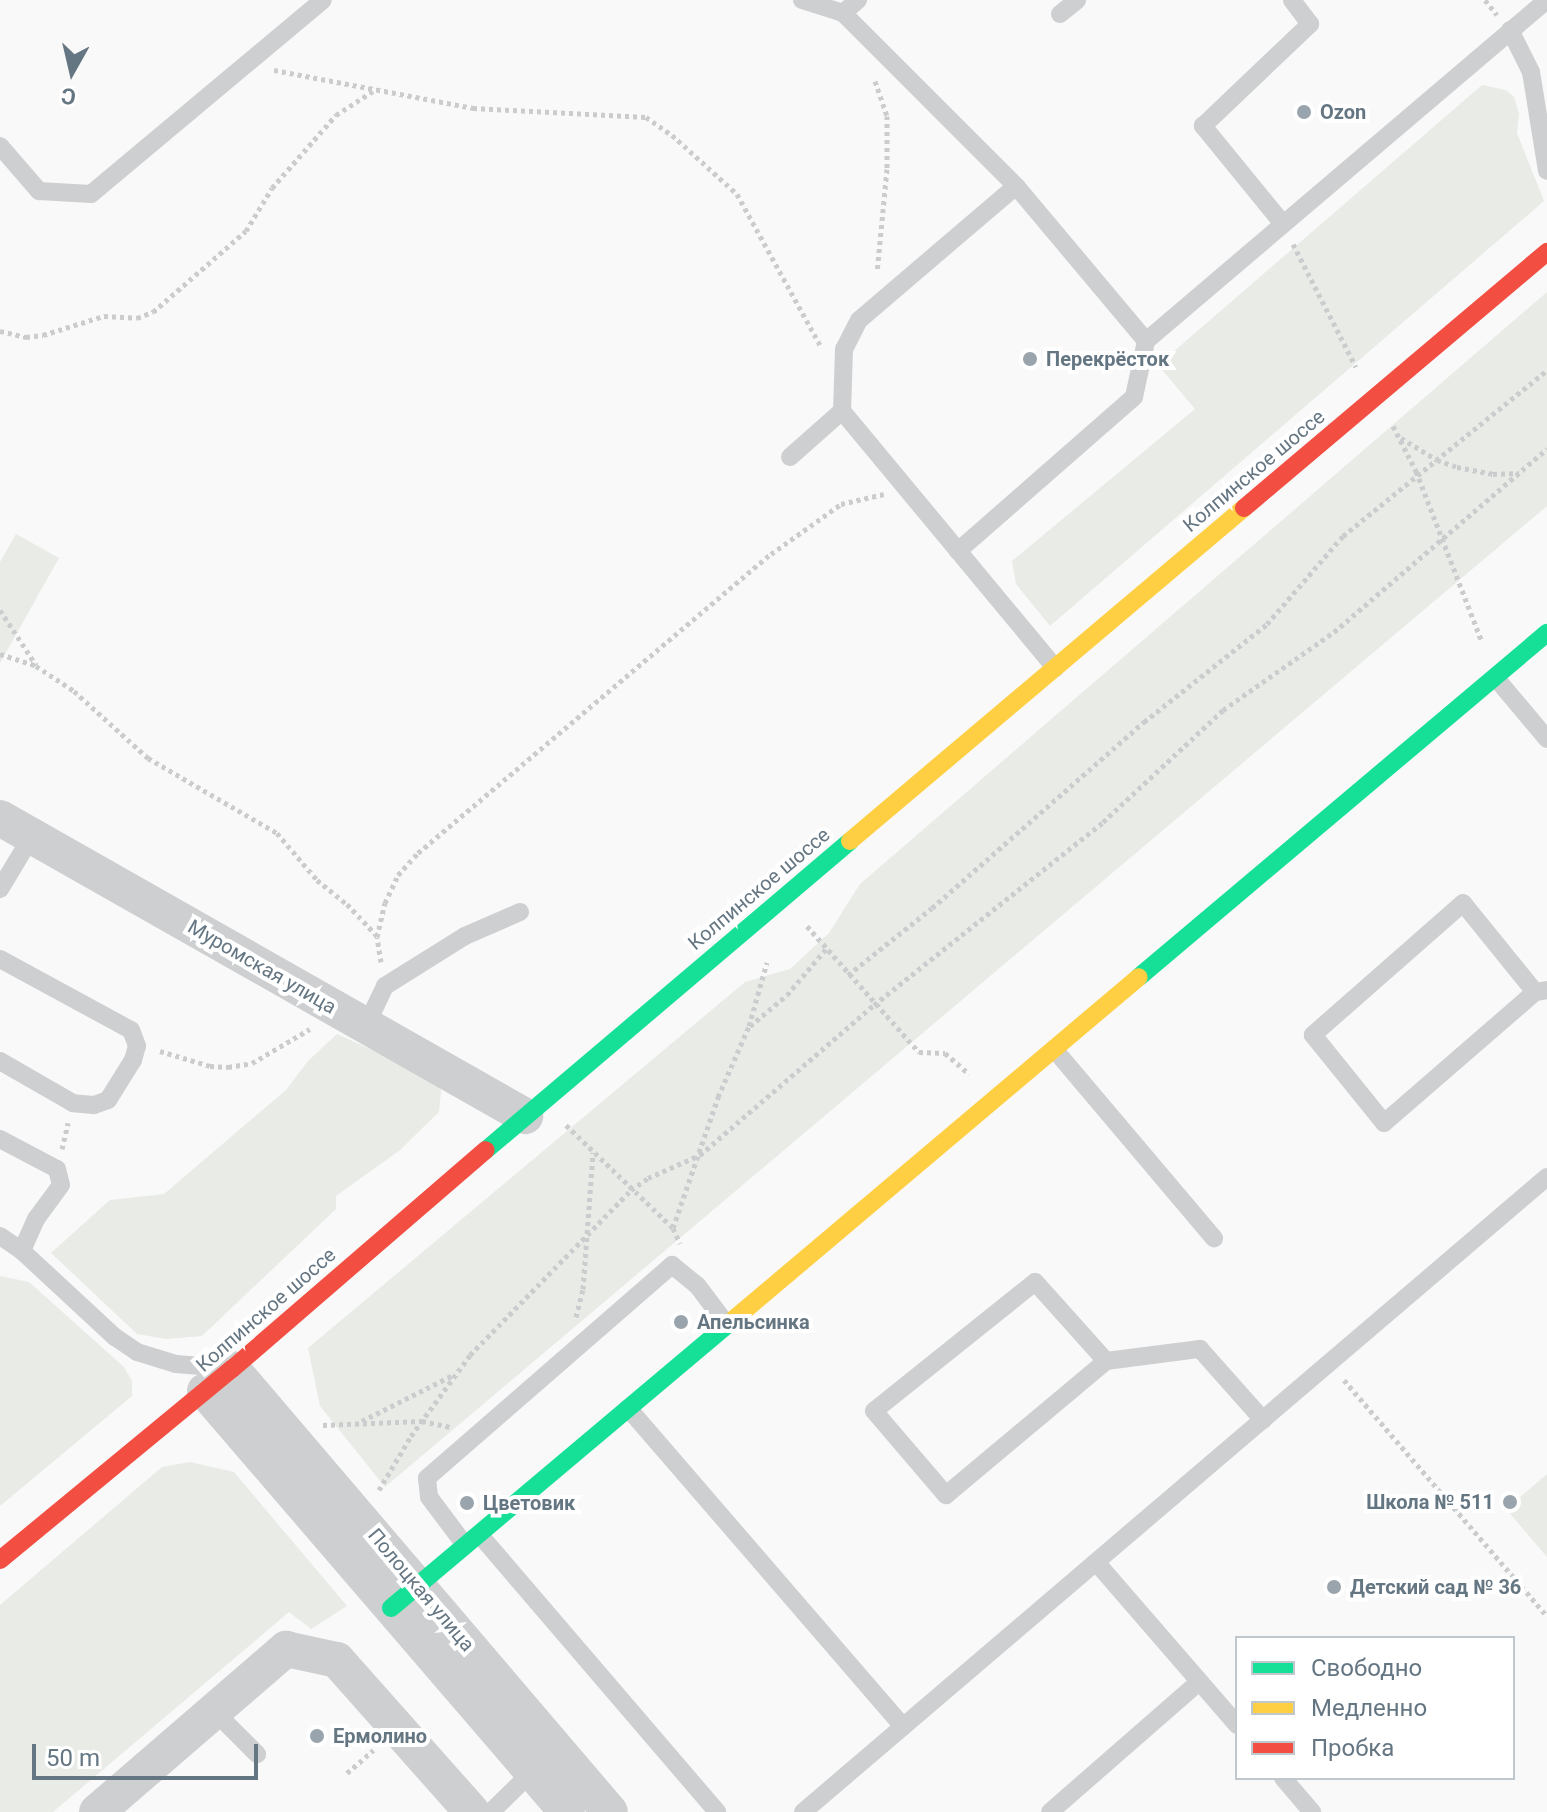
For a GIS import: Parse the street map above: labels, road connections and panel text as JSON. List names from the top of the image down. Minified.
{"streets":{"main road":["Колпинское шоссе"],"street":["Муромская улица","Полоцкая улица"]},"crossings":[["Колпинское шоссе","Муромская улица"],["Колпинское шоссе","Полоцкая улица"]],"places":["Ozon","Перекрёсток","Апельсинка","Школа № 511","Цветовик","Детский сад № 36","Ермолино"],"legend":["Свободно","Медленно","Пробка"],"scale_bar":"50 m","north":"bottom"}
